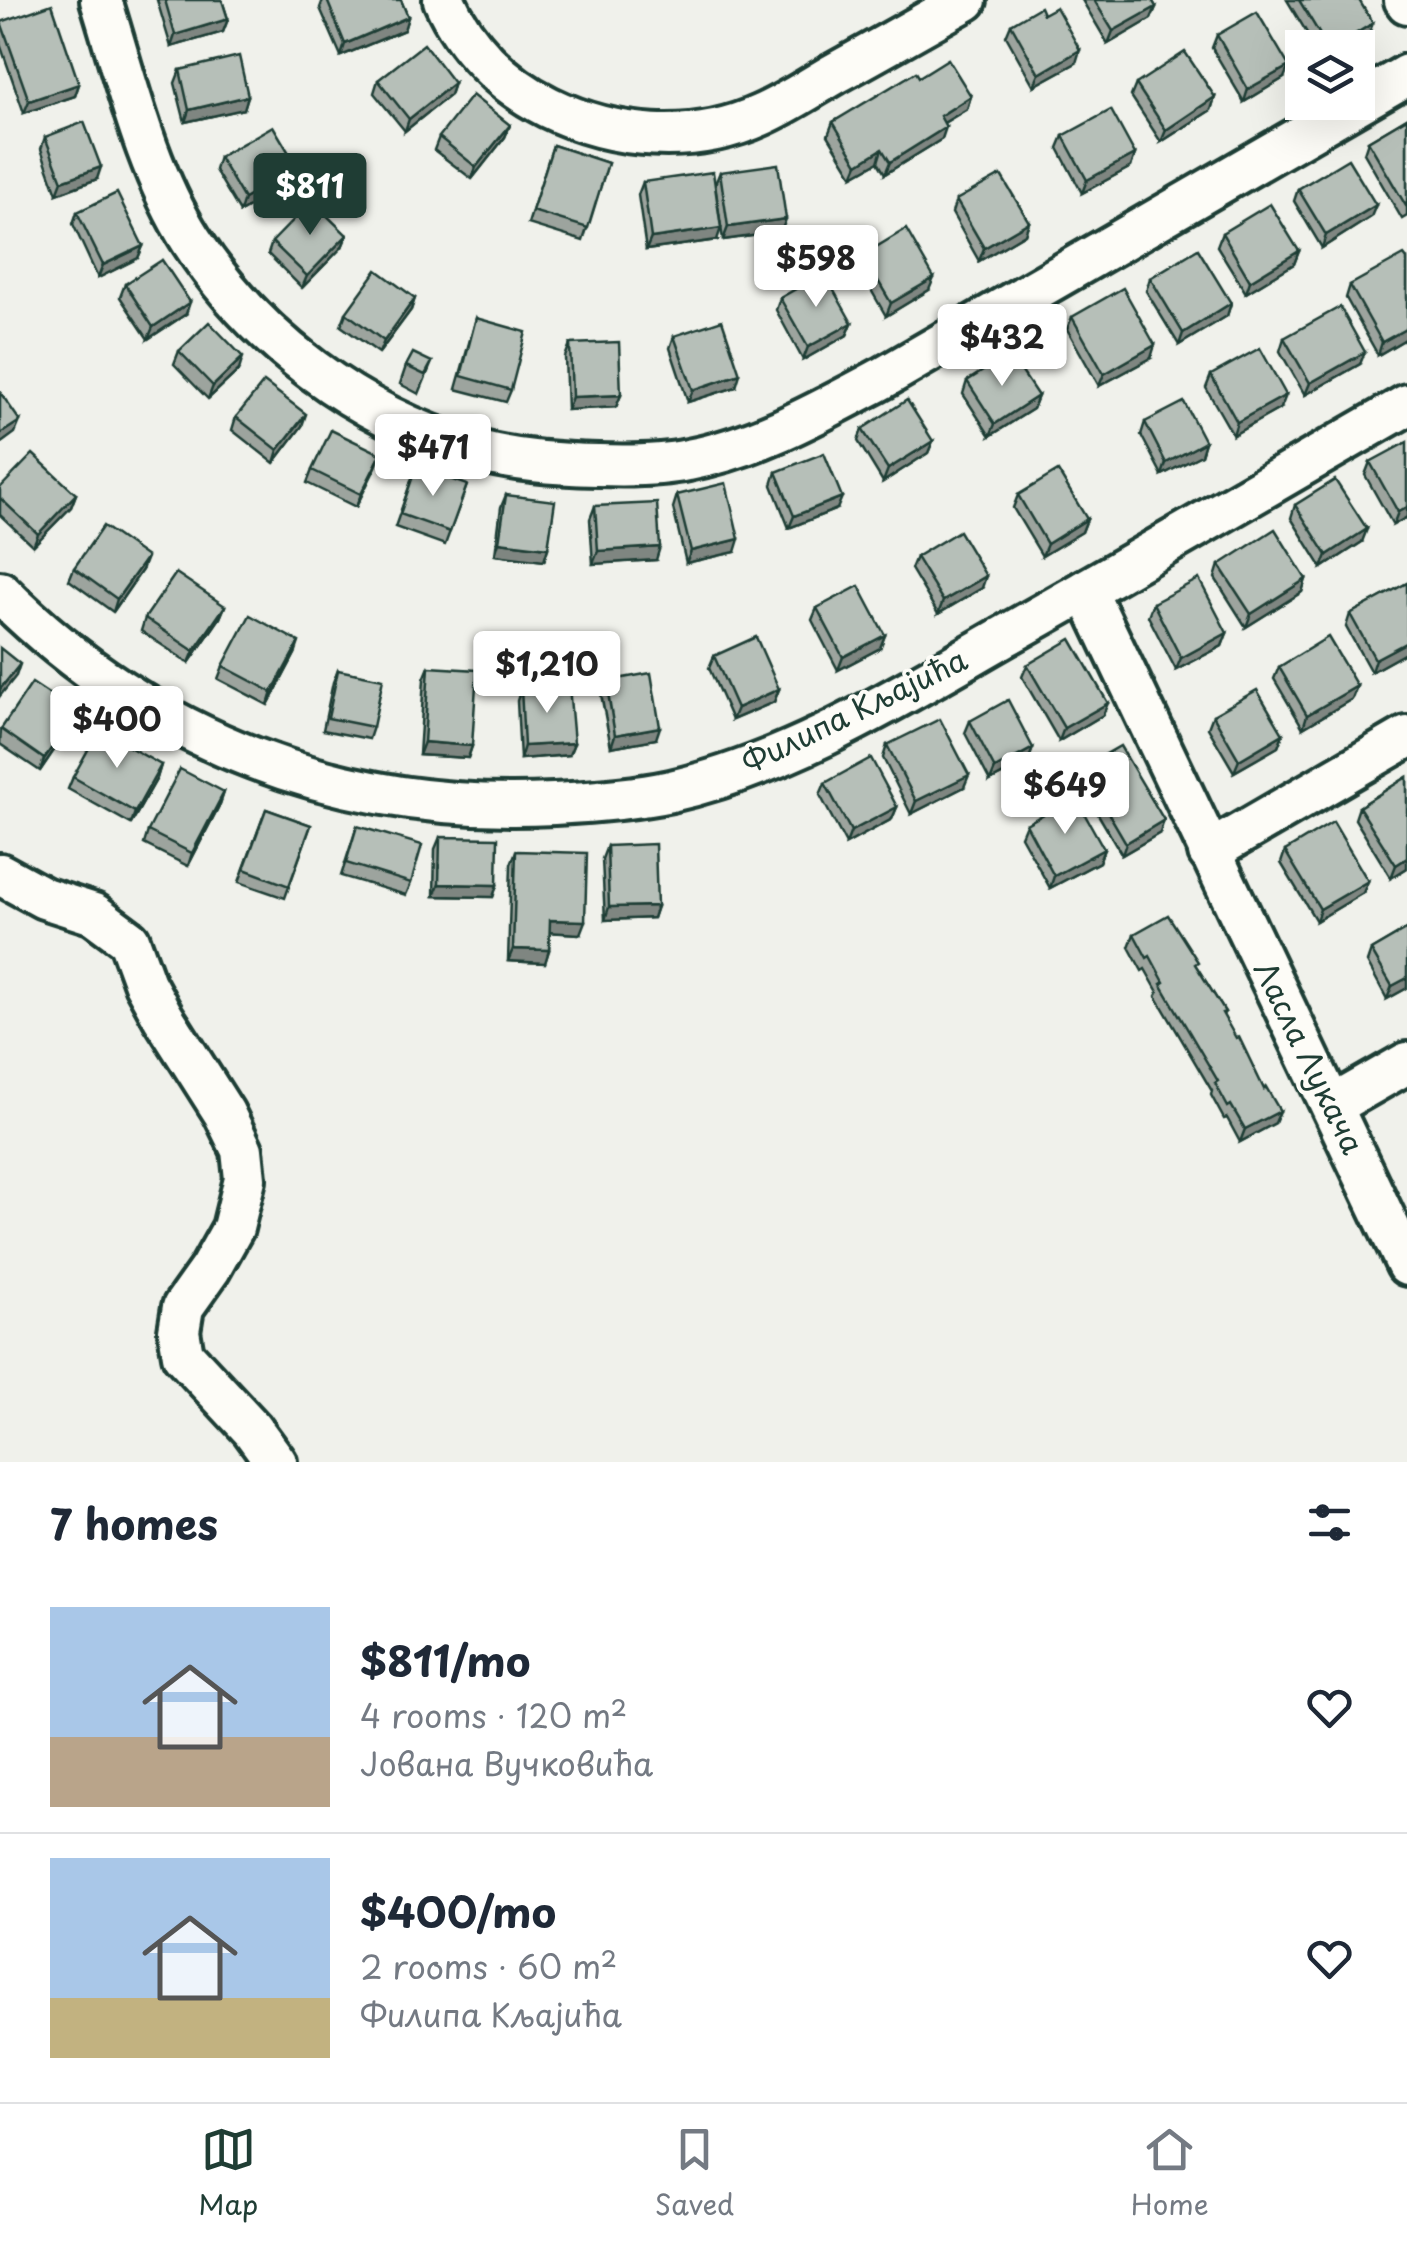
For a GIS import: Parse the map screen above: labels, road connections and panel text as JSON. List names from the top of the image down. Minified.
{"streets":{"street":["Филипа Кљајића","Ласла Лукача"]},"crossings":[["Филипа Кљајића","Ласла Лукача"]],"page":{"price":["$811","$598","$432","$471","$1,210","$400","$649"],"heading":"7 homes","list":[{"name":"$811/mo","note":"4 rooms · 120 m² · Јована Вучковића"},{"name":"$400/mo","note":"2 rooms · 60 m² · Филипа Кљајића"}],"tabs":["Map","Saved","Home"]}}
